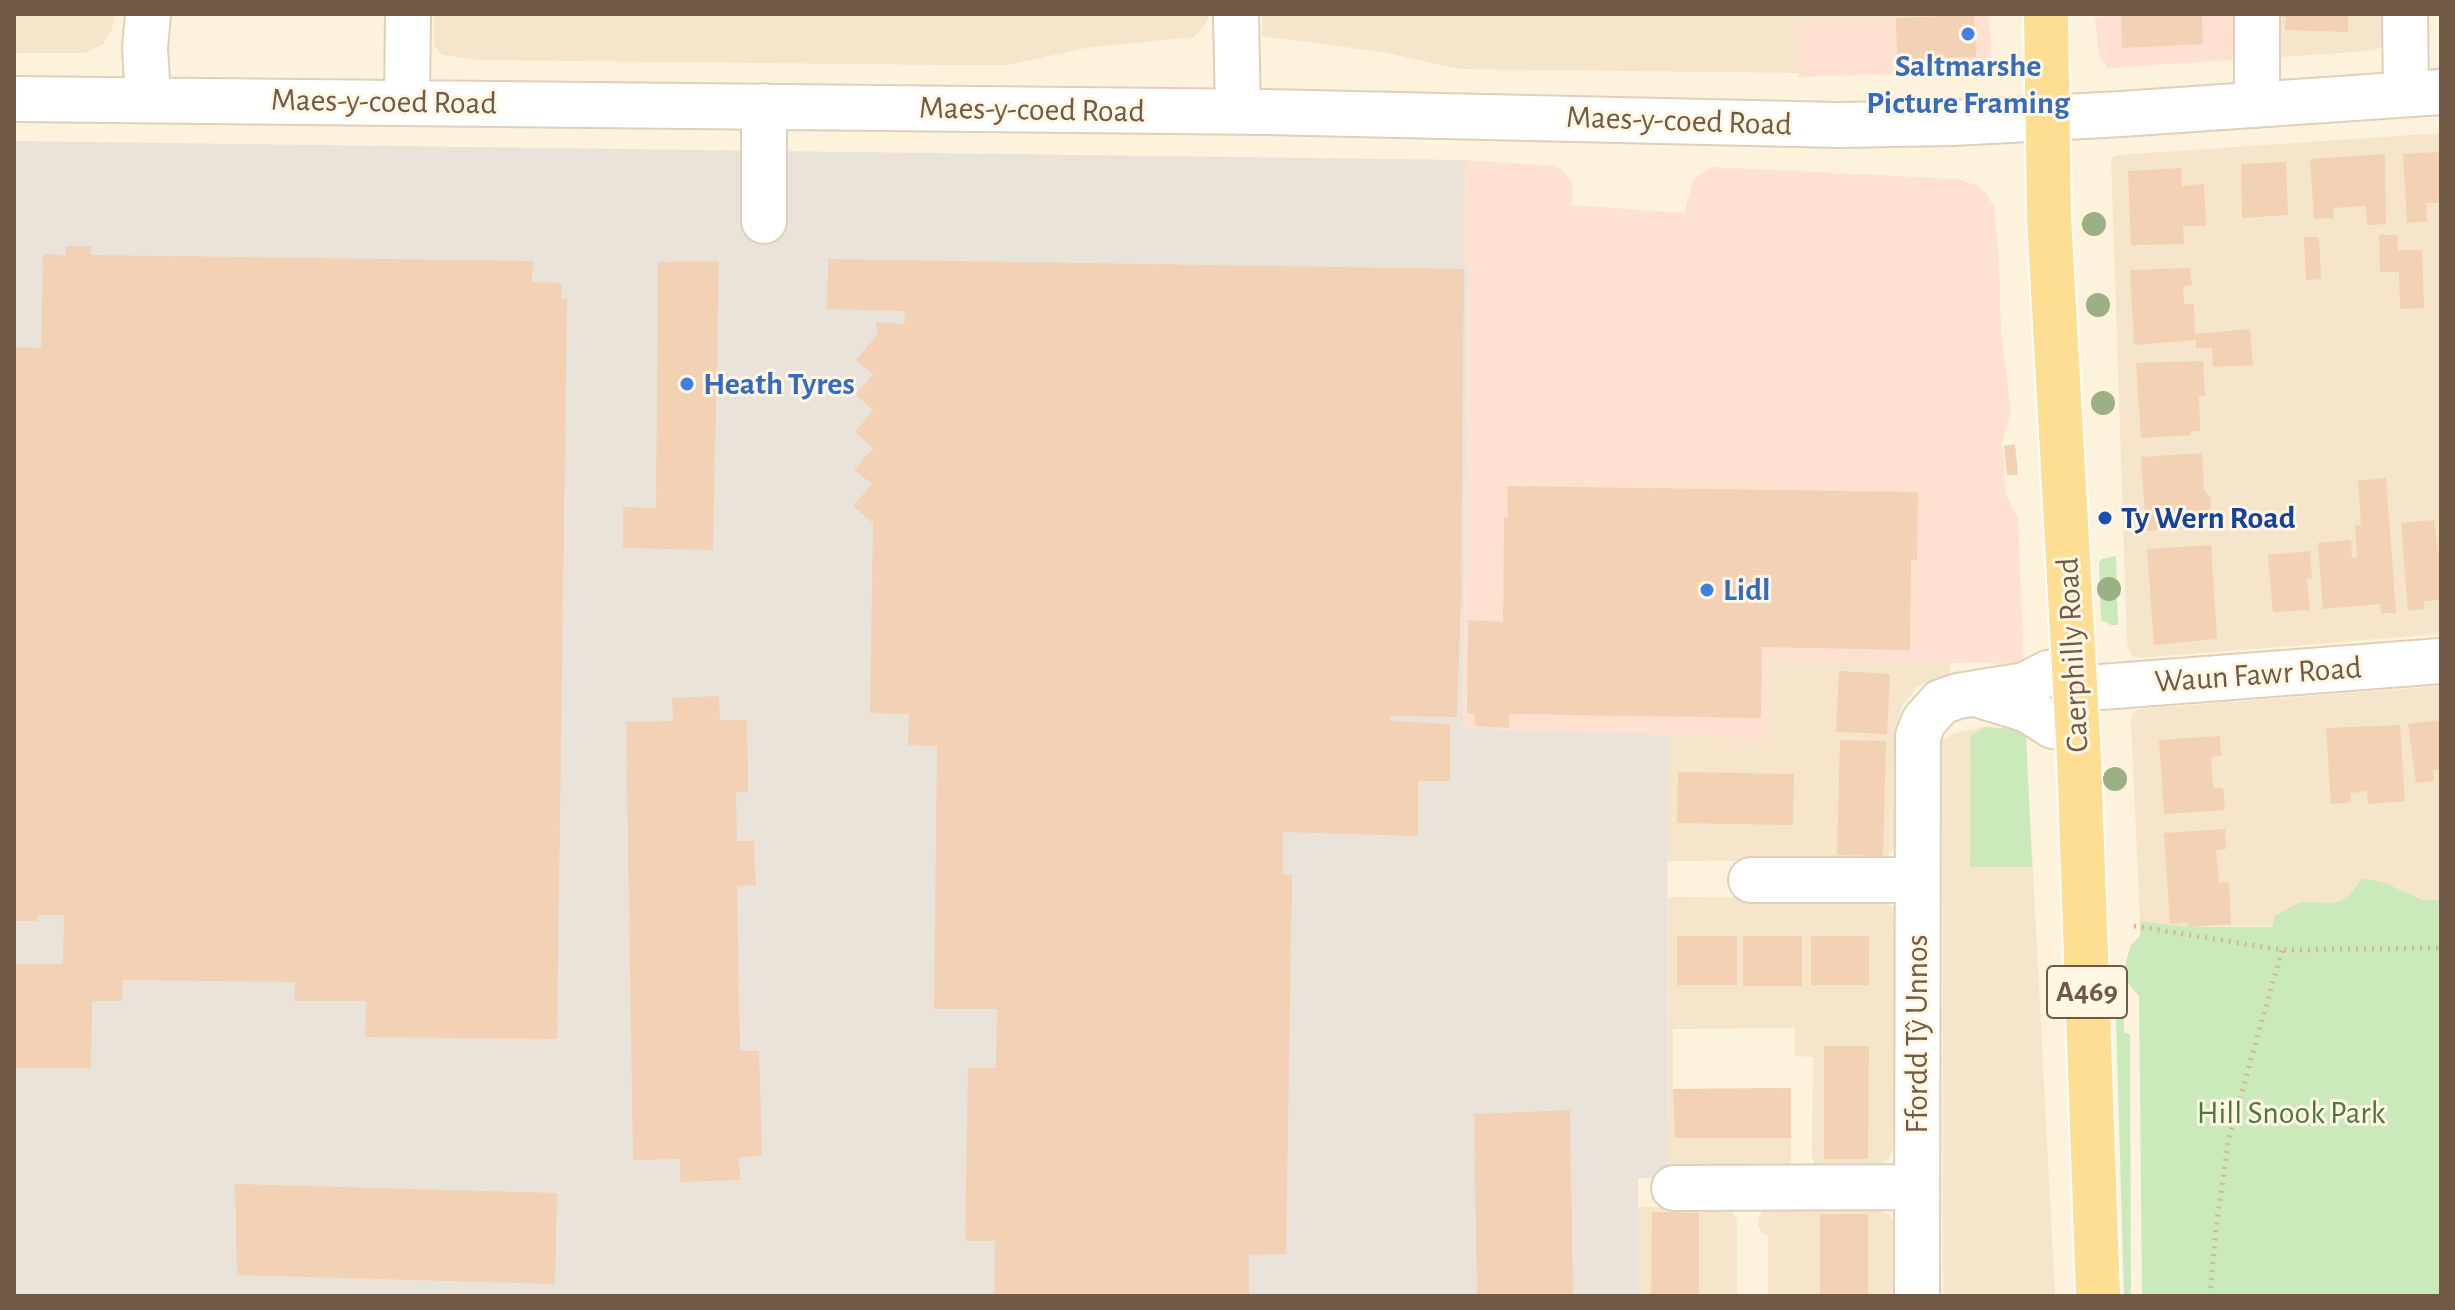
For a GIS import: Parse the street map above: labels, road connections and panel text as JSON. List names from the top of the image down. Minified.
{"streets":{"main road":["Caerphilly Road","A469"],"street":["Maes-y-coed Road","Waun Fawr Road","Ffordd Tŷ Unnos"]},"crossings":[["Maes-y-coed Road","Caerphilly Road"],["Caerphilly Road","Waun Fawr Road"],["Caerphilly Road","Ffordd Tŷ Unnos"],["Waun Fawr Road","Ffordd Tŷ Unnos"]],"parks":["Hill Snook Park"],"places":["Saltmarshe Picture Framing","Heath Tyres","Ty Wern Road","Lidl"]}
